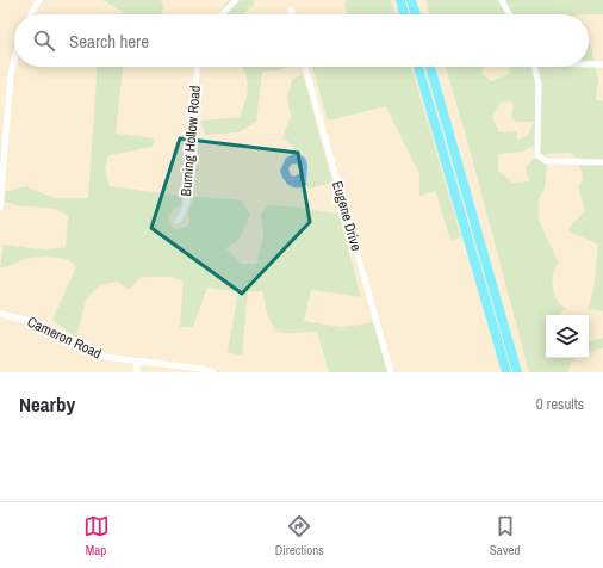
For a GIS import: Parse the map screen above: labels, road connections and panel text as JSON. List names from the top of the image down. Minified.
{"streets":{"street":["Burning Hollow Road","Eugene Drive","Cameron Road"]},"page":{"search":"Search here","heading":["Nearby","0 results"],"nav":["Map","Directions","Saved"]}}
